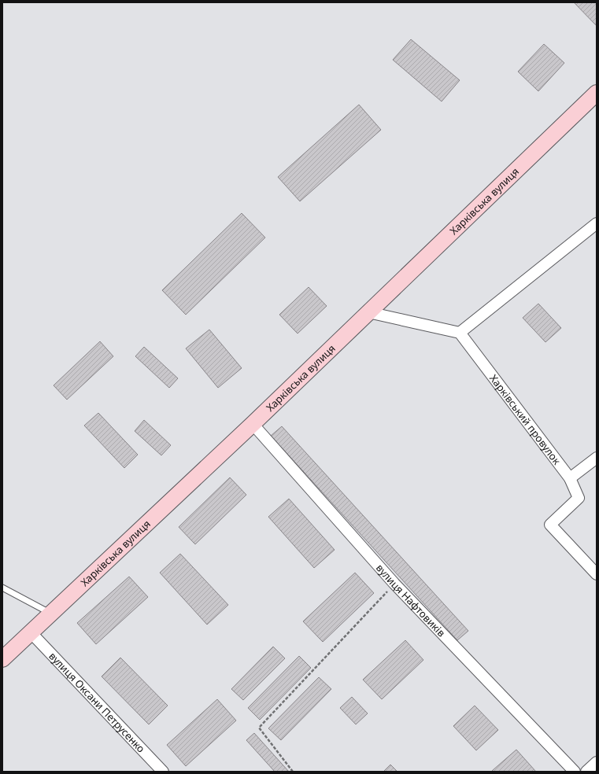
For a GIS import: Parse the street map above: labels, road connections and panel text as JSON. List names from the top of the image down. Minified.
{"streets":{"main road":["Харківська вулиця"],"street":["Харківський провулок","вулиця Нафтовиків","вулиця Оксани Петрусенко"]},"crossings":[["Харківська вулиця","вулиця Нафтовиків"],["Харківська вулиця","вулиця Оксани Петрусенко"]]}
